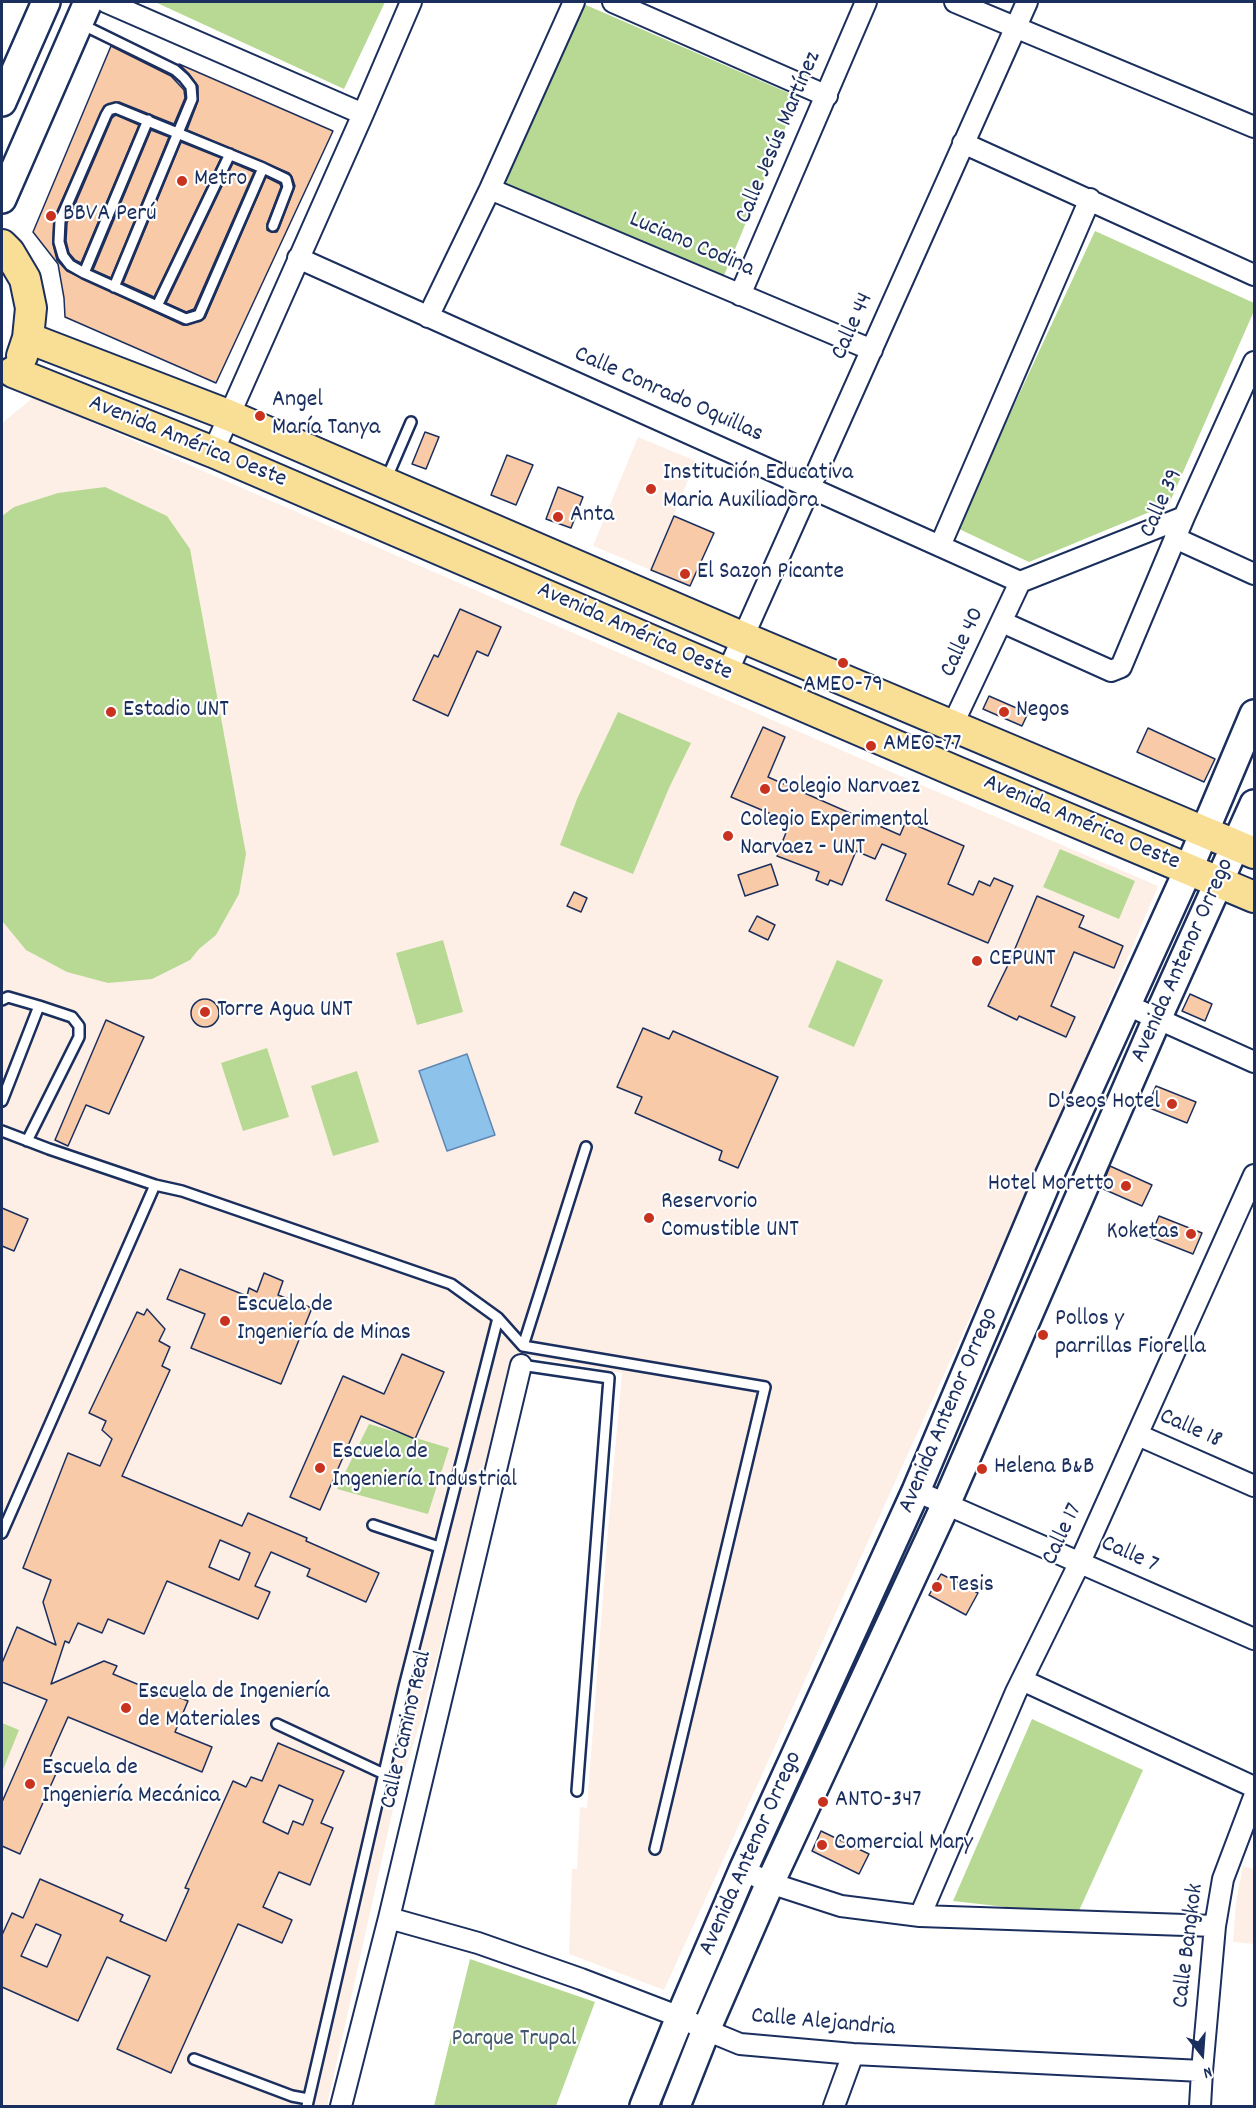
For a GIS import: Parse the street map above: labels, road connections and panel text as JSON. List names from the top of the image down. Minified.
{"streets":{"main road":["Avenida América Oeste"],"street":["Calle Jesús Martínez","Luciano Codina","Calle 44","Calle Conrado Oquillas","Calle 39","Calle 40","Avenida Antenor Orrego","Calle 18","Calle 17","Calle 7","Calle Camino Real","Calle Bangkok","Calle Alejandria"]},"crossings":[["Calle Jesús Martínez","Luciano Codina"],["Luciano Codina","Calle 44"],["Calle 44","Calle Conrado Oquillas"],["Calle 44","Avenida América Oeste"],["Calle Conrado Oquillas","Calle 40"],["Avenida América Oeste","Calle 40"],["Avenida América Oeste","Avenida Antenor Orrego"],["Calle 39","Calle 40"],["Avenida Antenor Orrego","Calle 7"],["Avenida Antenor Orrego","Calle Alejandria"],["Calle 18","Calle 17"],["Calle 17","Calle 7"],["Calle Camino Real","Calle Alejandria"],["Calle Bangkok","Calle Alejandria"]],"parks":["Parque Trupal"],"places":["Metro","BBVA Perú","Angel María Tanya","Institución Educativa Maria Auxiliadora","Anta","El Sazon Picante","AMEO-79","Estadio UNT","Negos","AMEO-77","Colegio Narvaez","Colegio Experimental Narvaez - UNT","CEPUNT","Torre Agua UNT","D'seos Hotel","Hotel Moretto","Reservorio Comustible UNT","Koketas","Escuela de Ingeniería de Minas","Pollos y parrillas Fiorella","Escuela de Ingeniería Industrial","Helena B&B","Tesis","Escuela de Ingeniería de Materiales","Escuela de Ingeniería Mecánica","ANTO-347","Comercial Mary"],"north":"bottom"}
